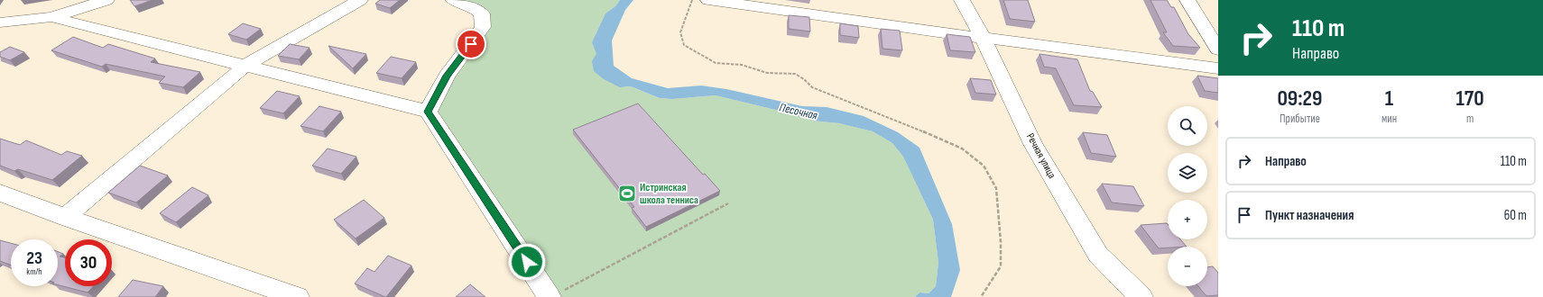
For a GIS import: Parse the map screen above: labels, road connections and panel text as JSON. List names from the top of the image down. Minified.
{"streets":{"street":["Речная улица"]},"water":["Песочная"],"places":{"sports":["Истринская школа тенниса"]},"page":{"turn":["110 m","Направо"],"eta":["09:29","Прибытие","1","мин","170","m"],"map_buttons":["+","−"],"list":[{"name":"Направо","value":"110 m"},{"name":"Пункт назначения","value":"60 m"}],"speed":"23 km/h","limit":"30"}}
